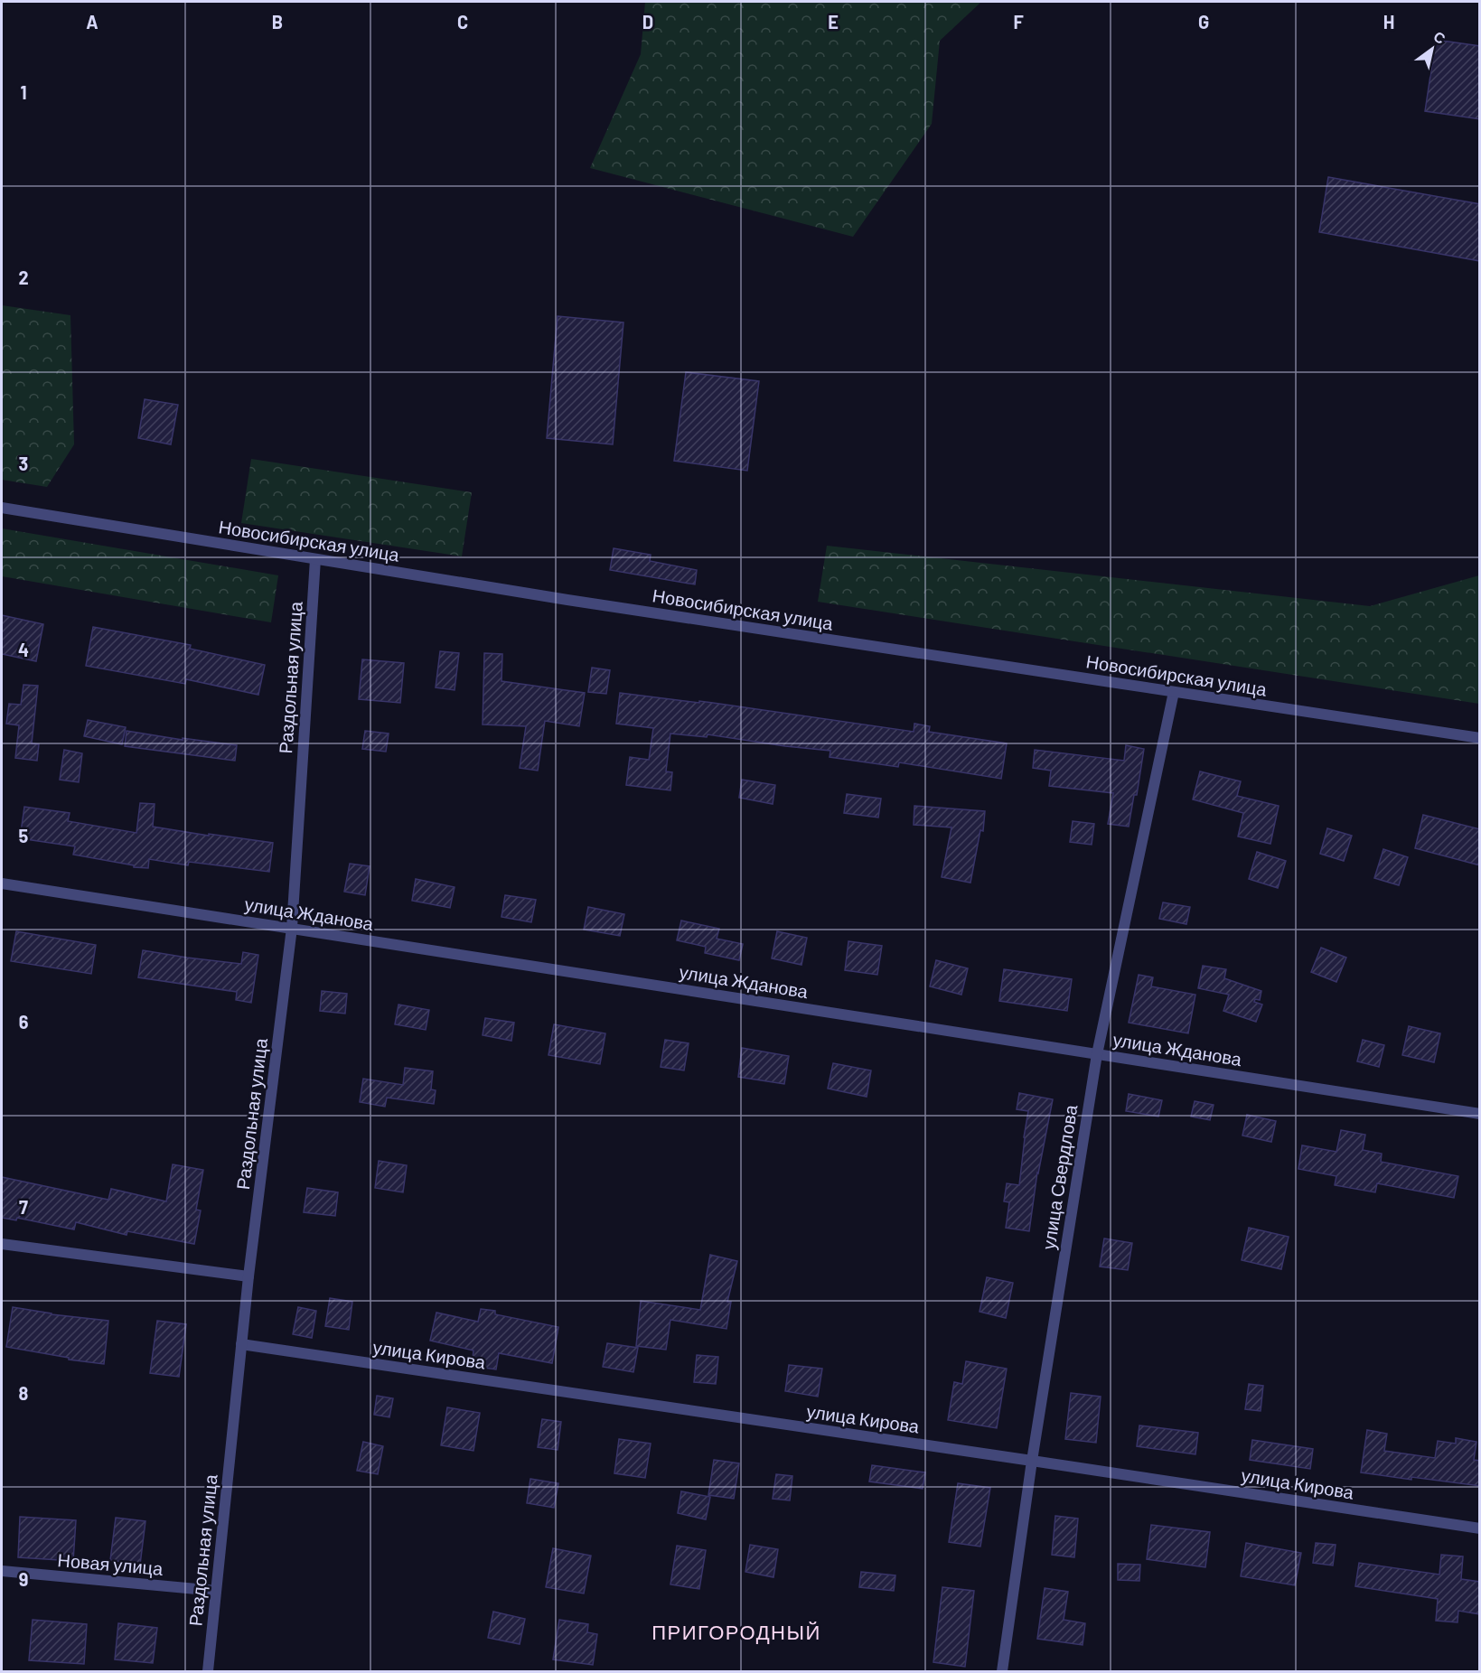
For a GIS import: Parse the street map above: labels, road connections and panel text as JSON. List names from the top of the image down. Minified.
{"streets":{"street":["Новосибирская улица","Раздольная улица","улица Жданова","улица Свердлова","улица Кирова","Новая улица"]},"crossings":[["Новосибирская улица","Раздольная улица"],["Новосибирская улица","улица Свердлова"],["Раздольная улица","улица Жданова"],["Раздольная улица","улица Кирова"],["Раздольная улица","Новая улица"],["улица Жданова","улица Свердлова"],["улица Свердлова","улица Кирова"]],"districts":["ПРИГОРОДНЫЙ"],"north":"top right","grid":{"columns":["A","B","C","D","E","F","G","H"],"rows":["1","2","3","4","5","6","7","8","9"]}}
